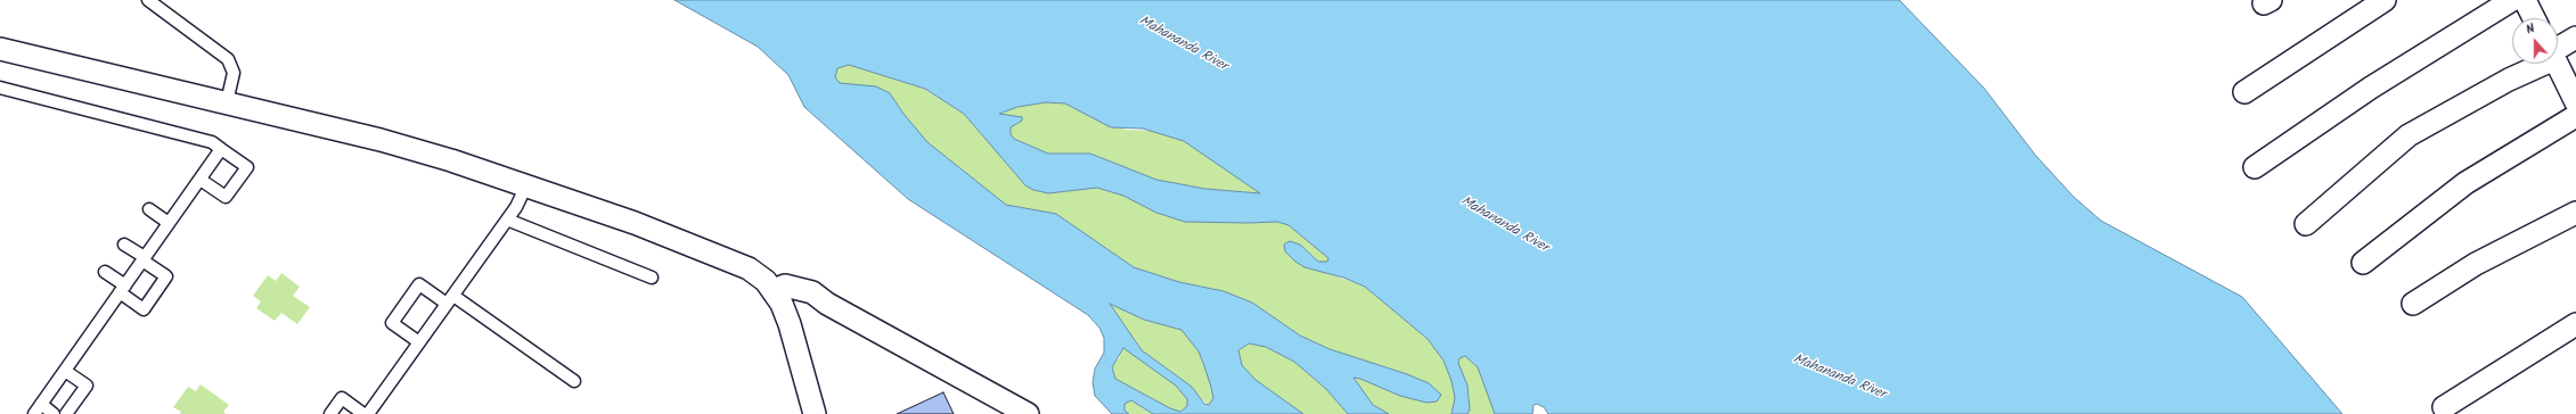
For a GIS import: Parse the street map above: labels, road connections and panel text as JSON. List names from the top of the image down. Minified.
{"water":["Mahananda River"],"north":"top"}
